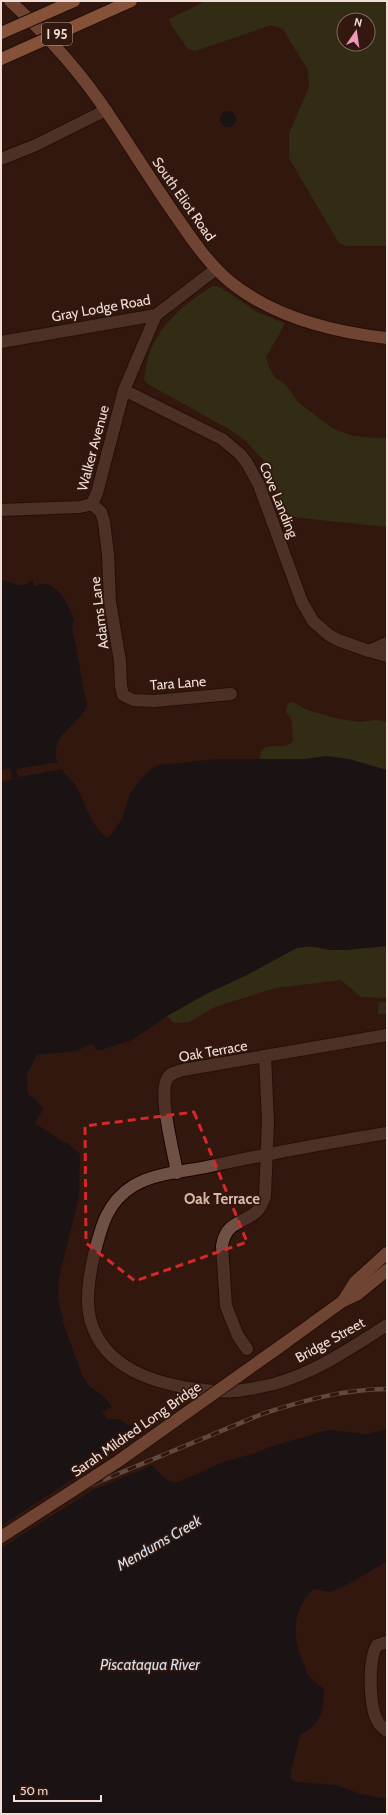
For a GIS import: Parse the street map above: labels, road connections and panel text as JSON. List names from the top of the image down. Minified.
{"streets":{"highway":["I 95"],"main road":["South Eliot Road","Sarah Mildred Long Bridge"],"street":["Gray Lodge Road","Walker Avenue","Cove Landing","Adams Lane","Tara Lane","Oak Terrace","Bridge Street"]},"crossings":[["South Eliot Road","Gray Lodge Road"],["Gray Lodge Road","Walker Avenue"],["Walker Avenue","Cove Landing"],["Walker Avenue","Adams Lane"],["Adams Lane","Tara Lane"],["Oak Terrace","Bridge Street"]],"districts":["Oak Terrace"],"water":["Mendums Creek","Piscataqua River"],"scale_bar":"50 m","north":"top"}
